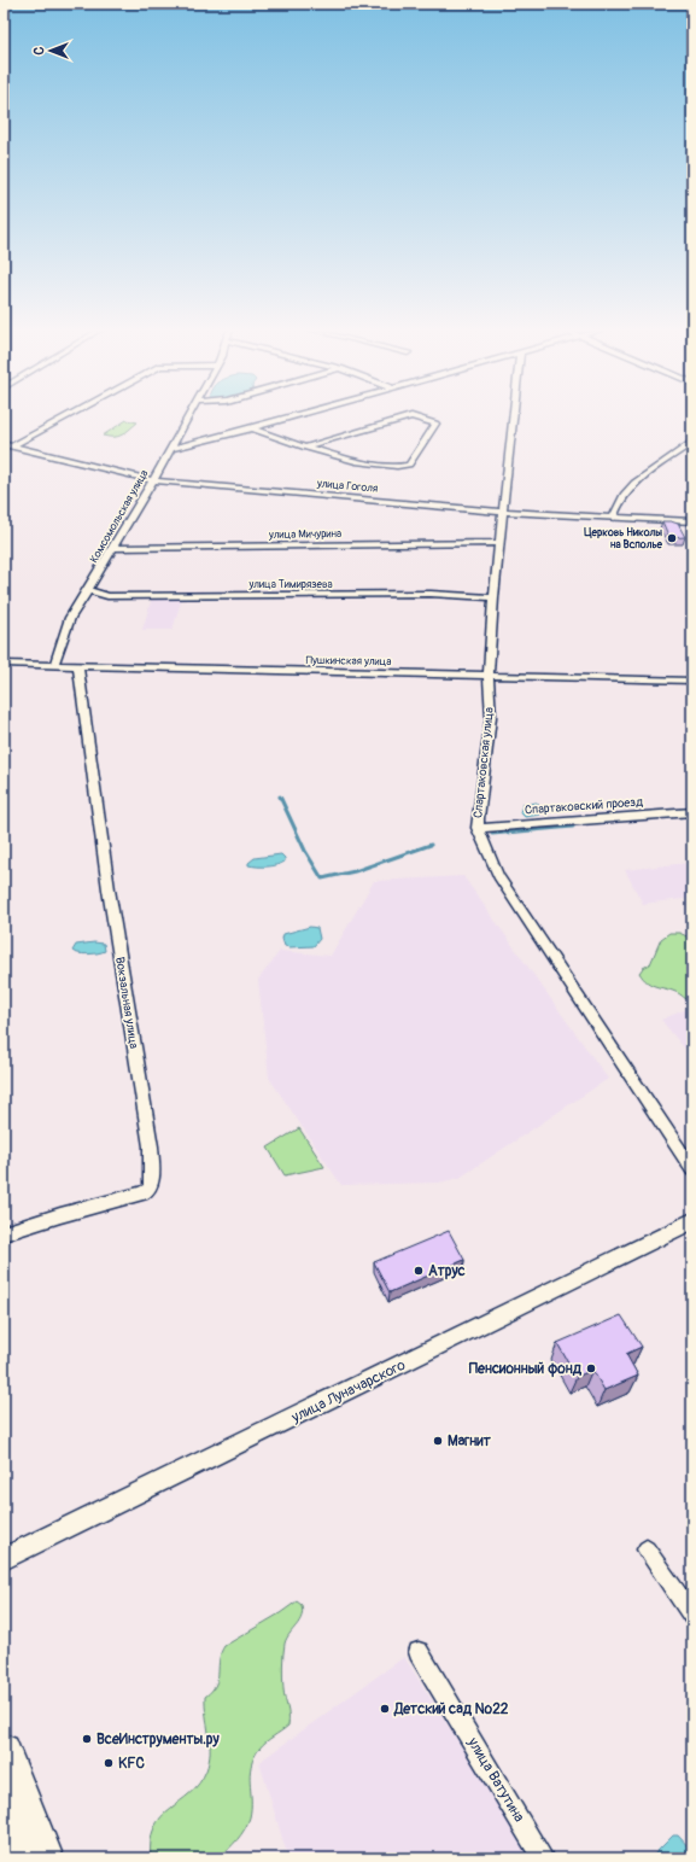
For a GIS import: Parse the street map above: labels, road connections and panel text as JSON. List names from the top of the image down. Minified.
{"streets":{"street":["улица Гоголя","Комсомольская улица","улица Мичурина","улица Тимирязева","Пушкинская улица","Спартаковская улица","Спартаковский проезд","Вокзальная улица","улица Луначарского","улица Ватутина"]},"crossings":[["улица Гоголя","Комсомольская улица"],["улица Гоголя","Спартаковская улица"],["Комсомольская улица","улица Мичурина"],["Комсомольская улица","улица Тимирязева"],["Комсомольская улица","Пушкинская улица"],["улица Мичурина","Спартаковская улица"],["улица Тимирязева","Спартаковская улица"],["Пушкинская улица","Спартаковская улица"],["Пушкинская улица","Вокзальная улица"],["Спартаковская улица","Спартаковский проезд"]],"places":["Церковь Николы на Всполье","Атрус","Пенсионный фонд","Магнит","Детский сад №22","ВсеИнструменты.ру","KFC"],"north":"left"}
